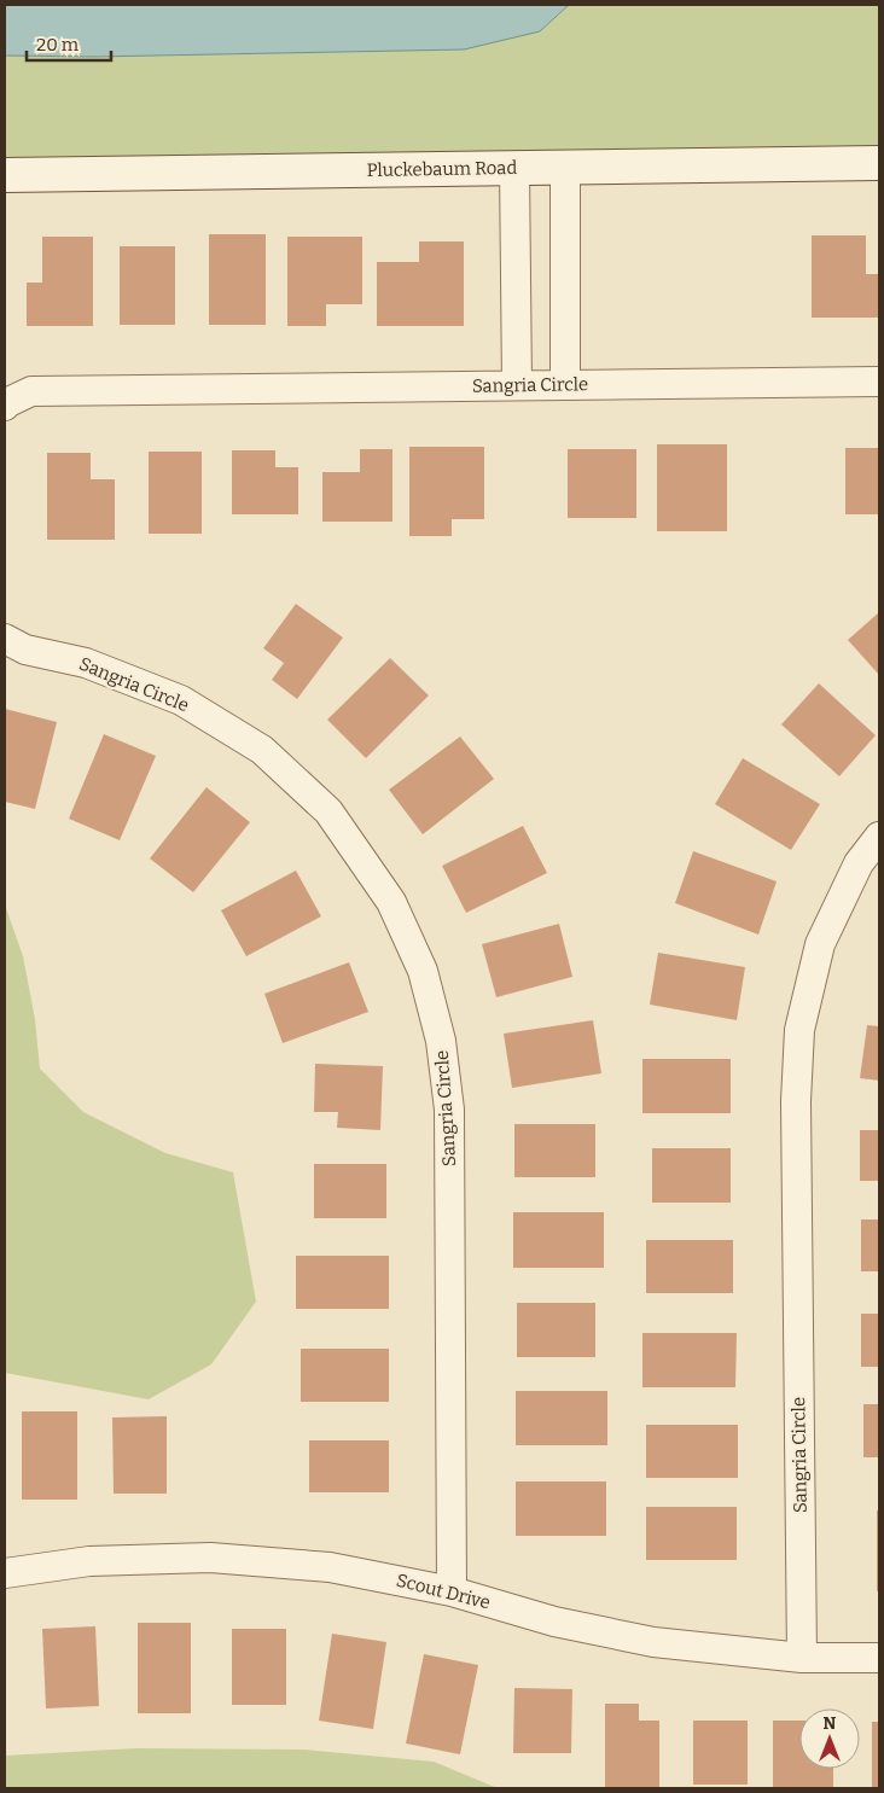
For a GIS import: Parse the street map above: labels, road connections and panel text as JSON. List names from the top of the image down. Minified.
{"streets":{"street":["Pluckebaum Road","Sangria Circle","Scout Drive"]},"crossings":[["Sangria Circle","Scout Drive"]],"scale_bar":"20 m","north":"top"}
